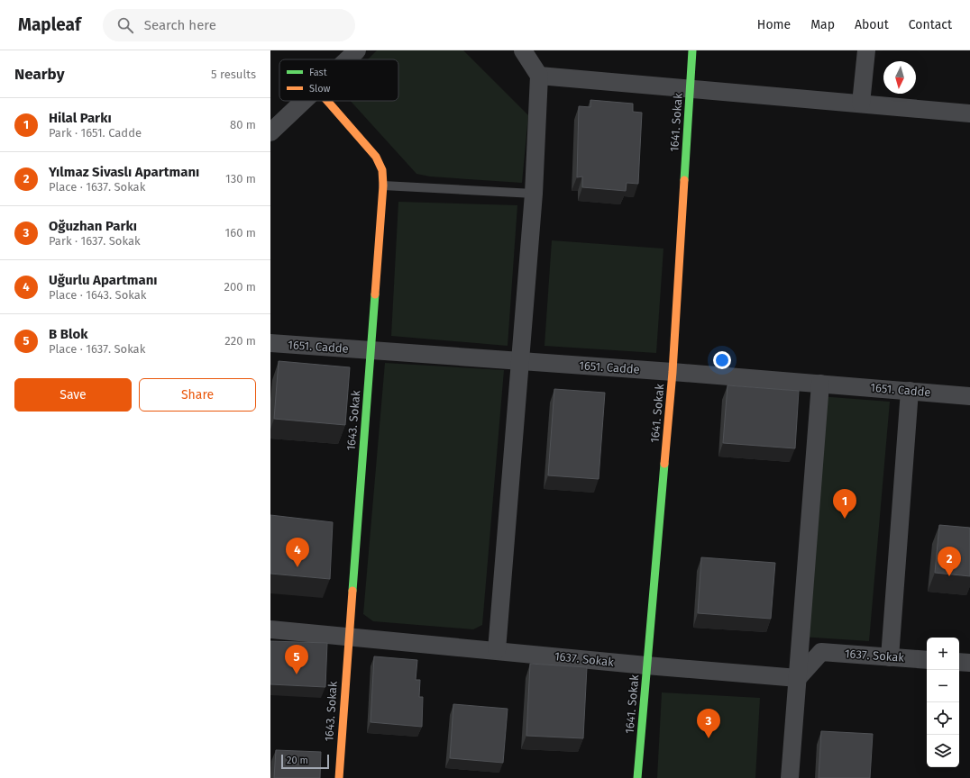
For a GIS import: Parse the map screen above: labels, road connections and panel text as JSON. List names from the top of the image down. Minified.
{"streets":{"street":["1641. Sokak","1651. Cadde","1643. Sokak","1637. Sokak"]},"crossings":[["1641. Sokak","1651. Cadde"],["1641. Sokak","1637. Sokak"],["1651. Cadde","1643. Sokak"],["1643. Sokak","1637. Sokak"]],"legend":["Fast","Slow"],"scale_bar":"20 m","north":"bottom","page":{"header":"Mapleaf","search":"Search here","nav":["Home","Map","About","Contact"],"heading":["Nearby","5 results"],"list":[{"mark":"1","name":"Hilal Parkı","note":"Park · 1651. Cadde","value":"80 m"},{"mark":"2","name":"Yılmaz Sivaslı Apartmanı","note":"Place · 1637. Sokak","value":"130 m"},{"mark":"3","name":"Oğuzhan Parkı","note":"Park · 1637. Sokak","value":"160 m"},{"mark":"4","name":"Uğurlu Apartmanı","note":"Place · 1643. Sokak","value":"200 m"},{"mark":"5","name":"B Blok","note":"Place · 1637. Sokak","value":"220 m"}],"buttons":["Save","Share"],"pins":["1","4","2","5","3"],"map_buttons":["+","−"],"scale":"20 m"}}
